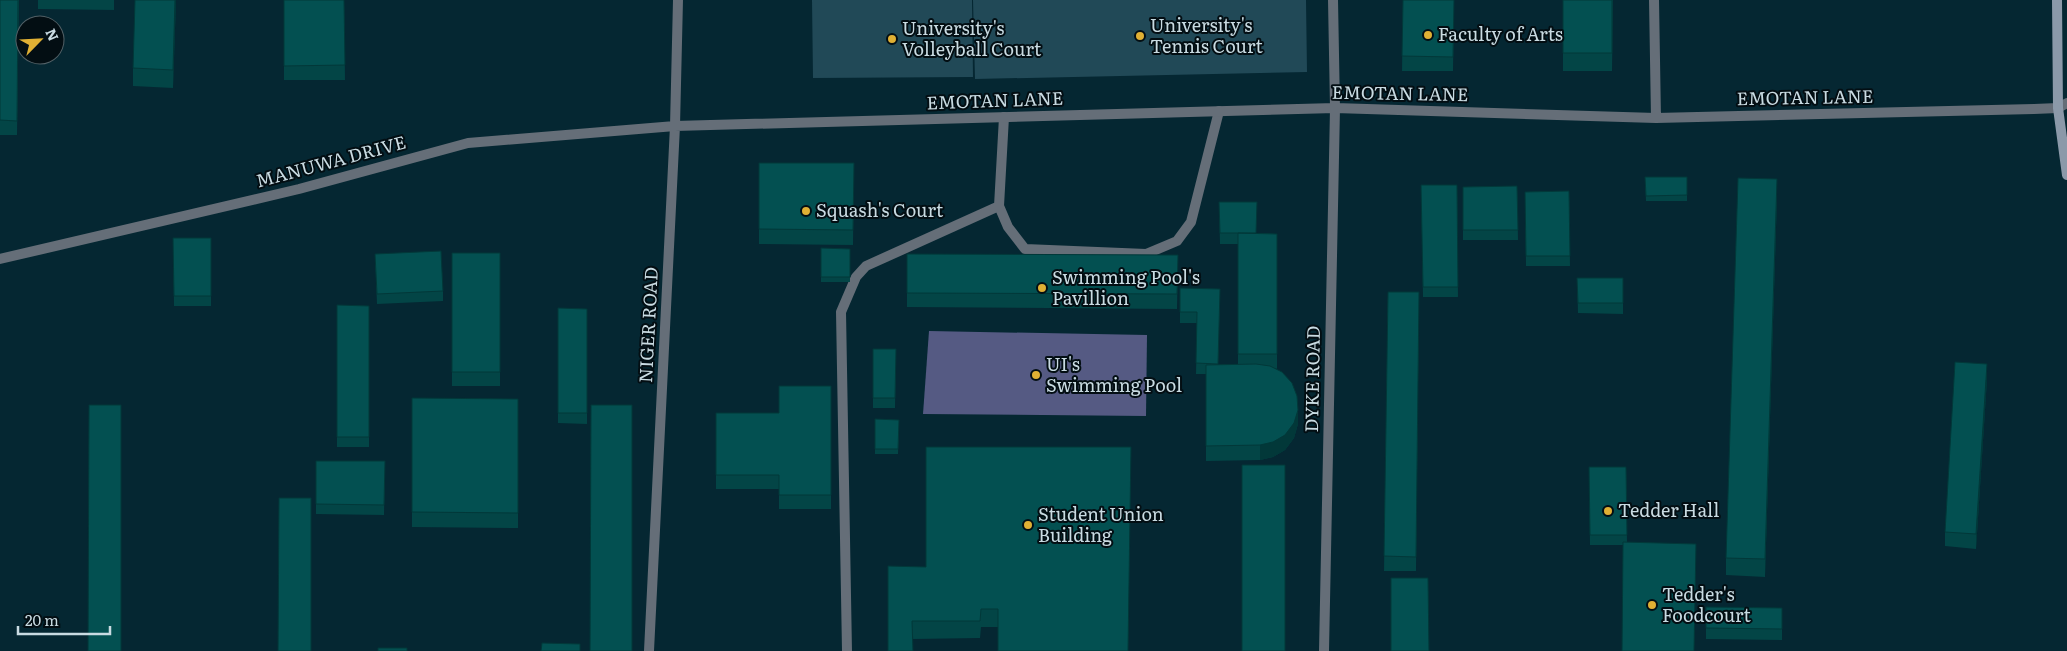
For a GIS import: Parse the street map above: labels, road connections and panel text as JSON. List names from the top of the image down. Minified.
{"streets":{"street":["EMOTAN LANE","MANUWA DRIVE","NIGER ROAD","DYKE ROAD"]},"crossings":[["EMOTAN LANE","MANUWA DRIVE"],["EMOTAN LANE","NIGER ROAD"],["EMOTAN LANE","DYKE ROAD"],["MANUWA DRIVE","NIGER ROAD"]],"places":["Faculty of Arts","University's Tennis Court","University's Volleyball Court","Squash's Court","Swimming Pool's Pavillion","UI's Swimming Pool","Tedder Hall","Student Union Building","Tedder's Foodcourt"],"scale_bar":"20 m","north":"top right"}
